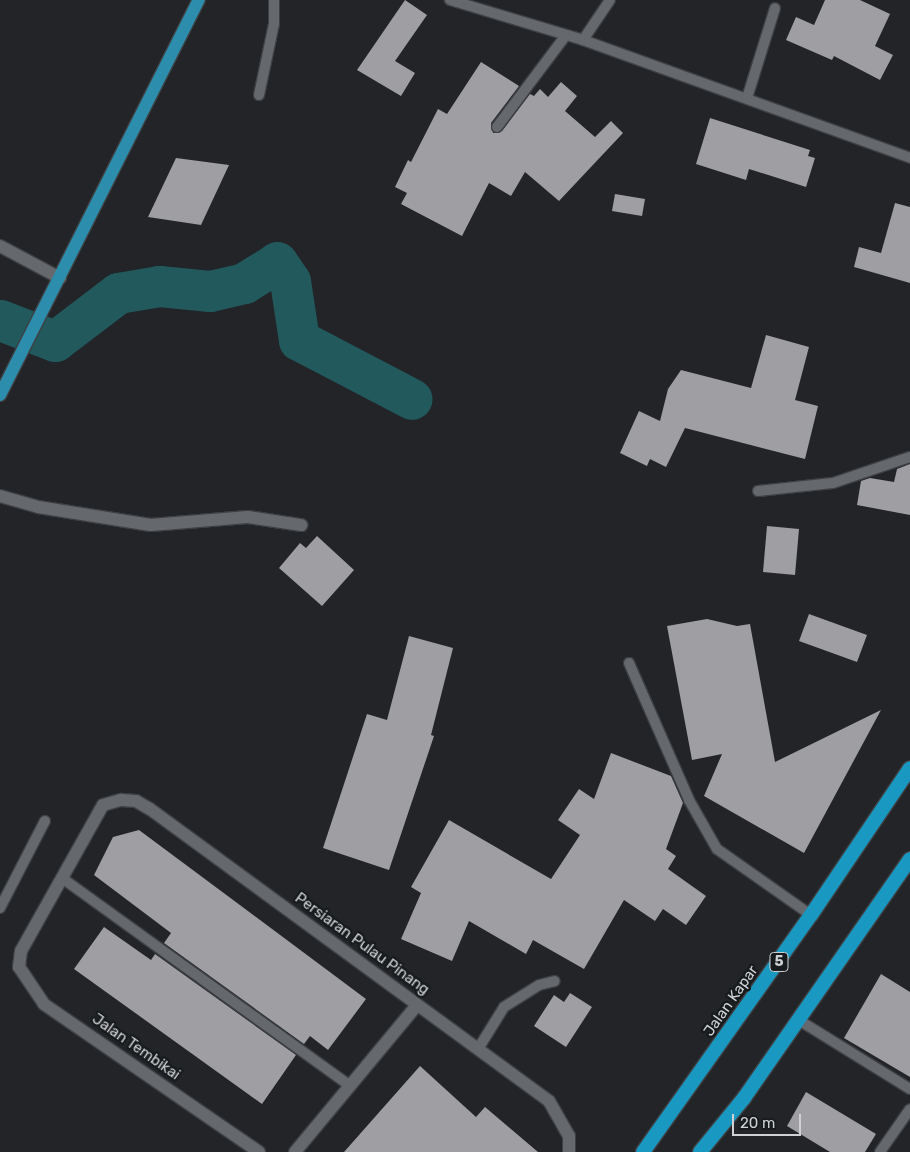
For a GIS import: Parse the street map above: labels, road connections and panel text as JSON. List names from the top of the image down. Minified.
{"streets":{"highway":["5","Jalan Kapar"],"street":["Persiaran Pulau Pinang","Jalan Tembikai"]},"crossings":[["Persiaran Pulau Pinang","Jalan Tembikai"]],"scale_bar":"20 m"}
